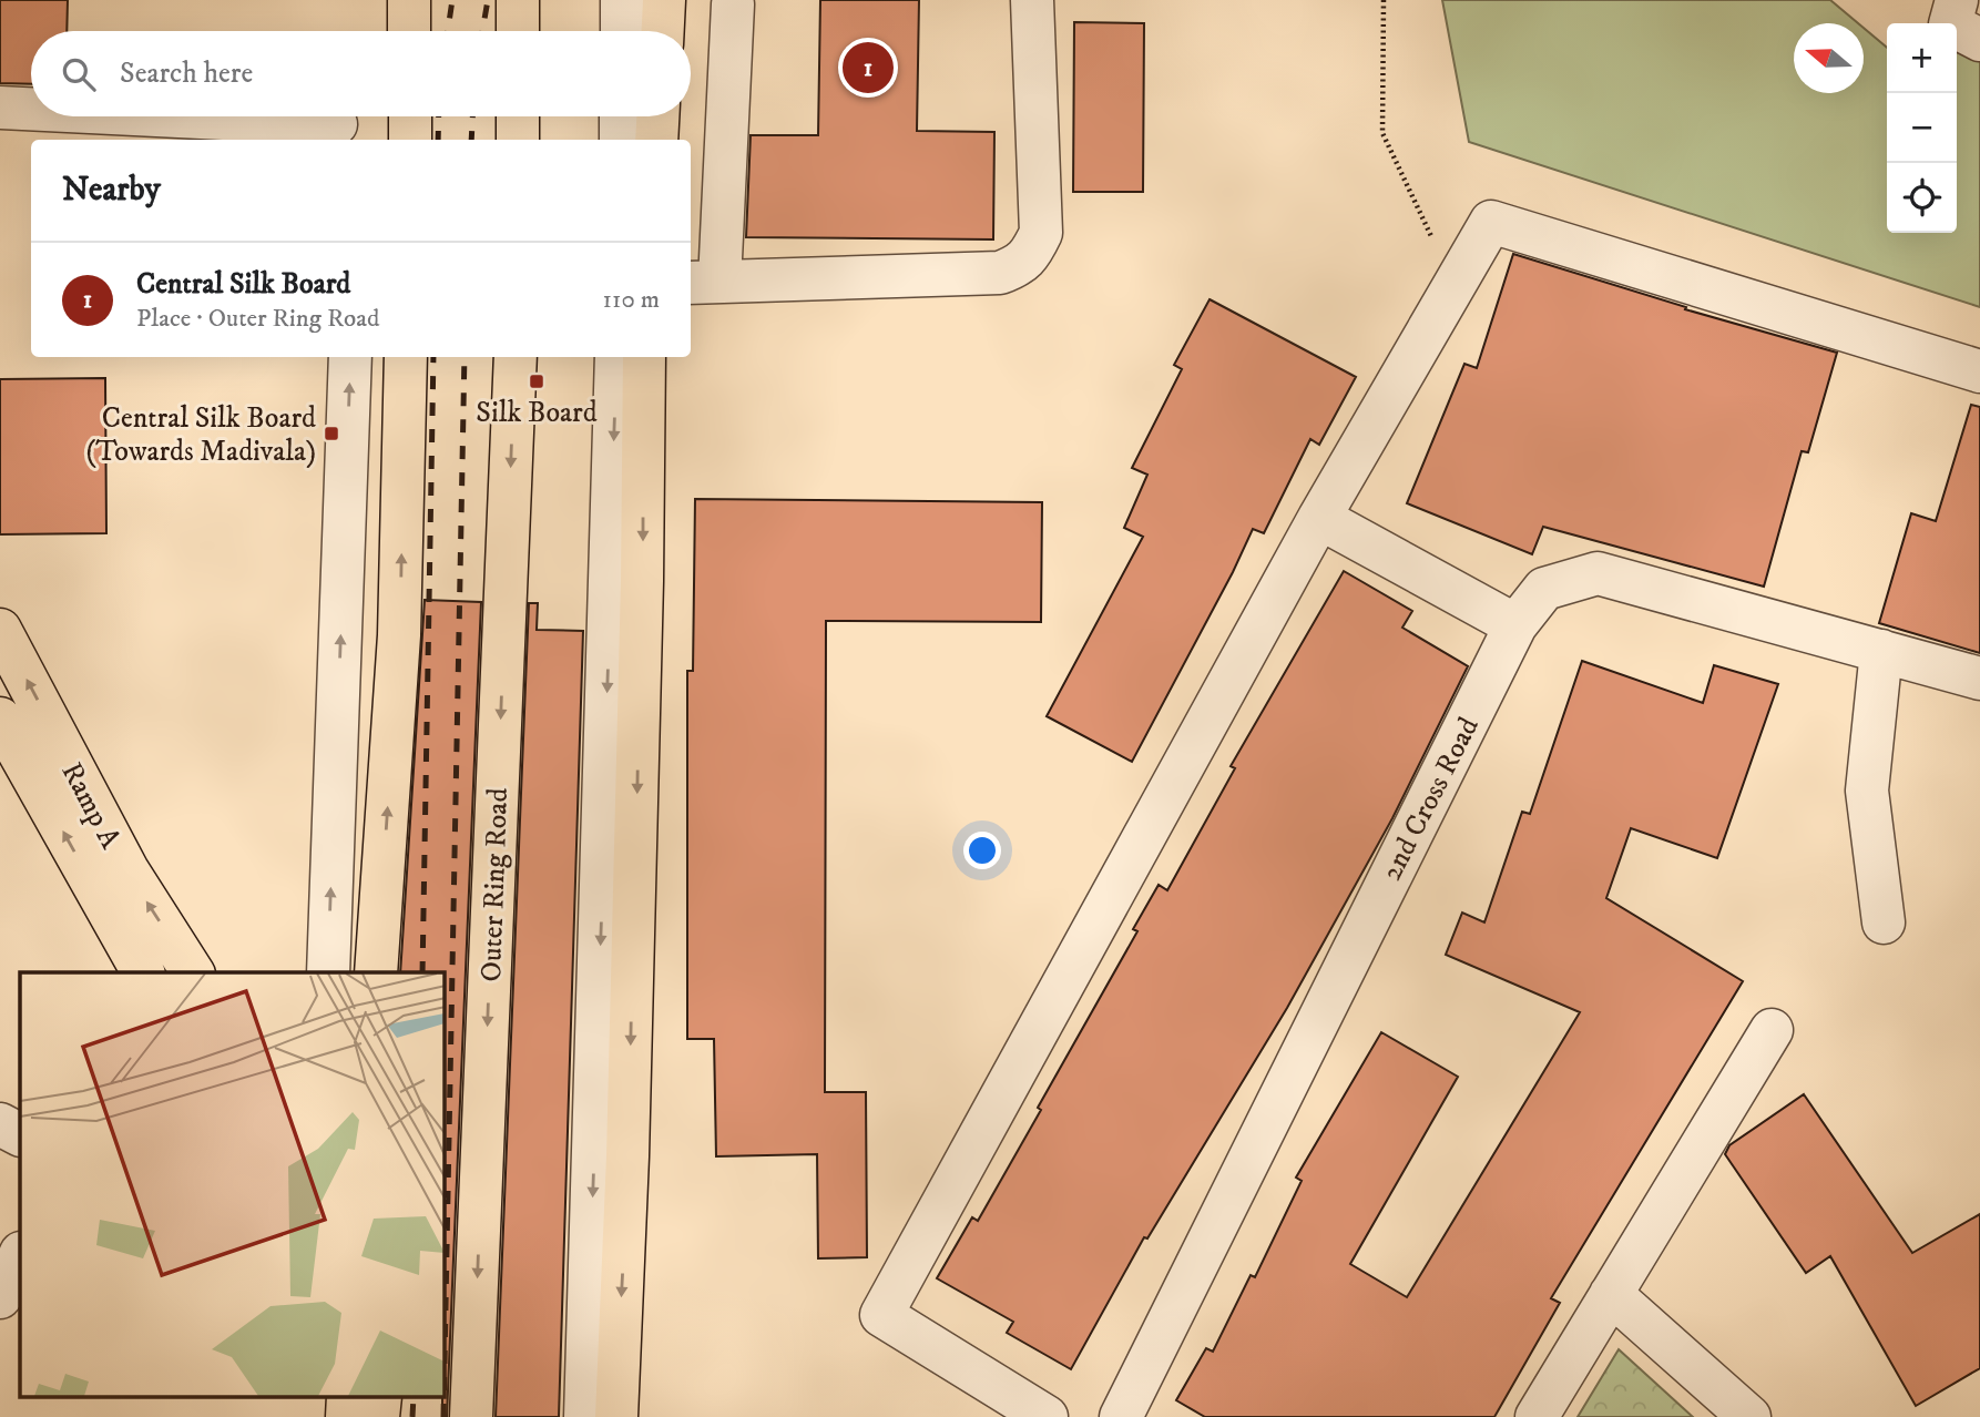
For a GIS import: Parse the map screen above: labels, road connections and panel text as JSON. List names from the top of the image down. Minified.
{"streets":{"main road":["Ramp A","Outer Ring Road"],"street":["2nd Cross Road"]},"places":{"transit":["Silk Board","Central Silk Board (Towards Madivala)"]},"north":"left","page":{"map_buttons":["+","−"],"search":"Search here","pins":"1","heading":"Nearby","list":[{"mark":"1","name":"Central Silk Board","note":"Place · Outer Ring Road","value":"110 m"}]}}
